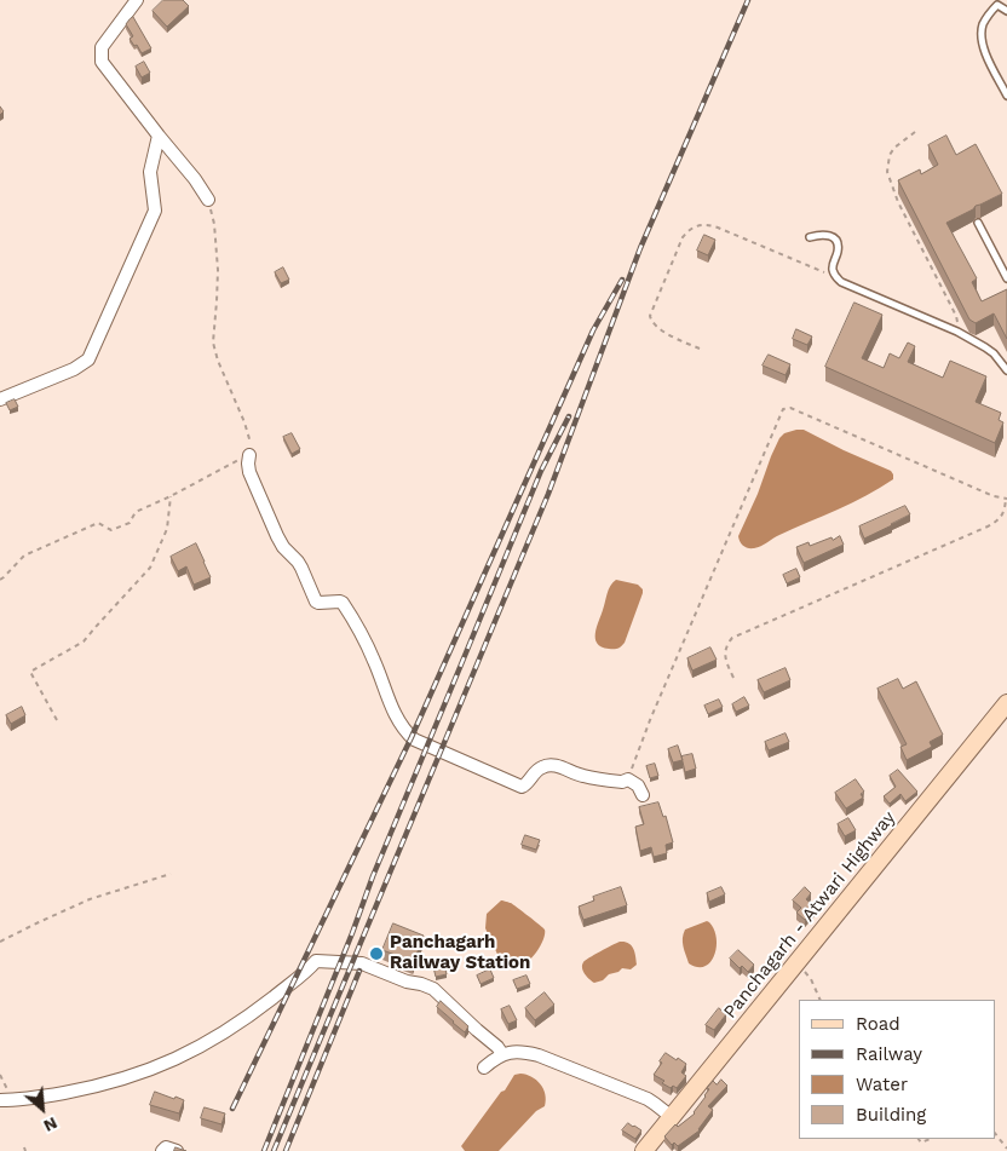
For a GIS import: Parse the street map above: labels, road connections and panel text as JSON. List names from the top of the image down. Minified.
{"streets":{"main road":["Panchagarh - Atwari Highway"]},"places":["Panchagarh Railway Station"],"legend":["Road","Railway","Water","Building"],"north":"bottom right"}
